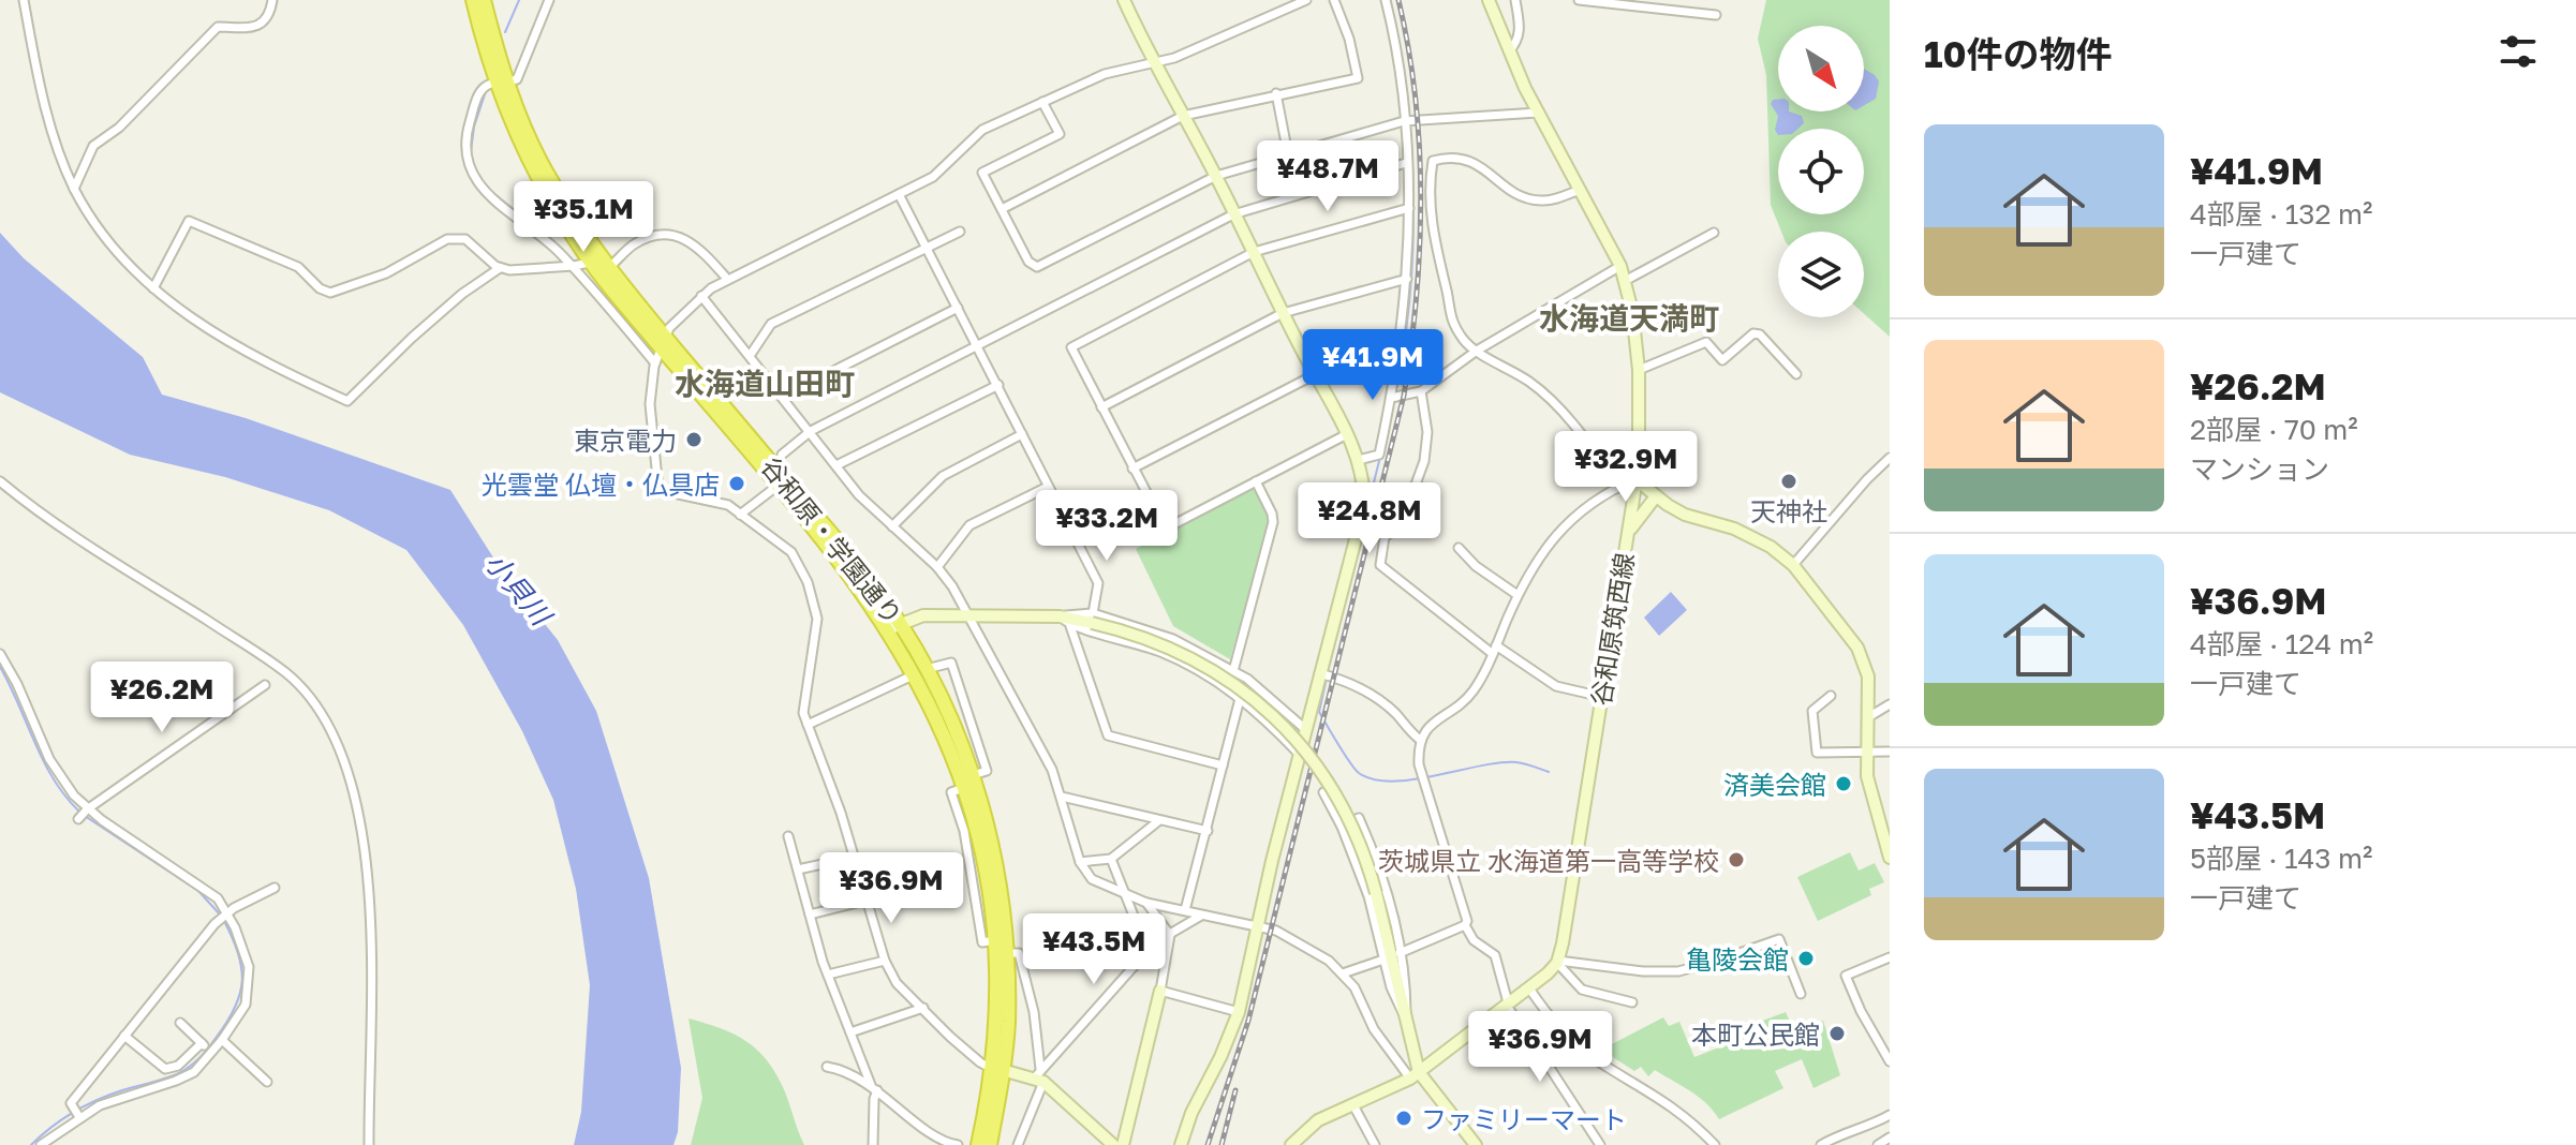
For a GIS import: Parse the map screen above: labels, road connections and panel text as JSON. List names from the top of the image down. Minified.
{"streets":{"highway":["谷和原・学園通り"],"street":["谷和原筑西線"]},"districts":["水海道天満町","水海道山田町"],"water":["小貝川"],"places":["東京電力","天神社","光雲堂 仏壇・仏具店","済美会館","茨城県立 水海道第一高等学校","亀陵会館","本町公民館","ファミリーマート"],"north":"bottom right","page":{"heading":"10件の物件","list":[{"name":"¥41.9M","note":"4部屋 · 132 m² · 一戸建て"},{"name":"¥26.2M","note":"2部屋 · 70 m² · マンション"},{"name":"¥36.9M","note":"4部屋 · 124 m² · 一戸建て"},{"name":"¥43.5M","note":"5部屋 · 143 m² · 一戸建て"}],"price":["¥48.7M","¥35.1M","¥41.9M","¥32.9M","¥24.8M","¥33.2M","¥26.2M","¥36.9M","¥43.5M","¥36.9M"]}}
